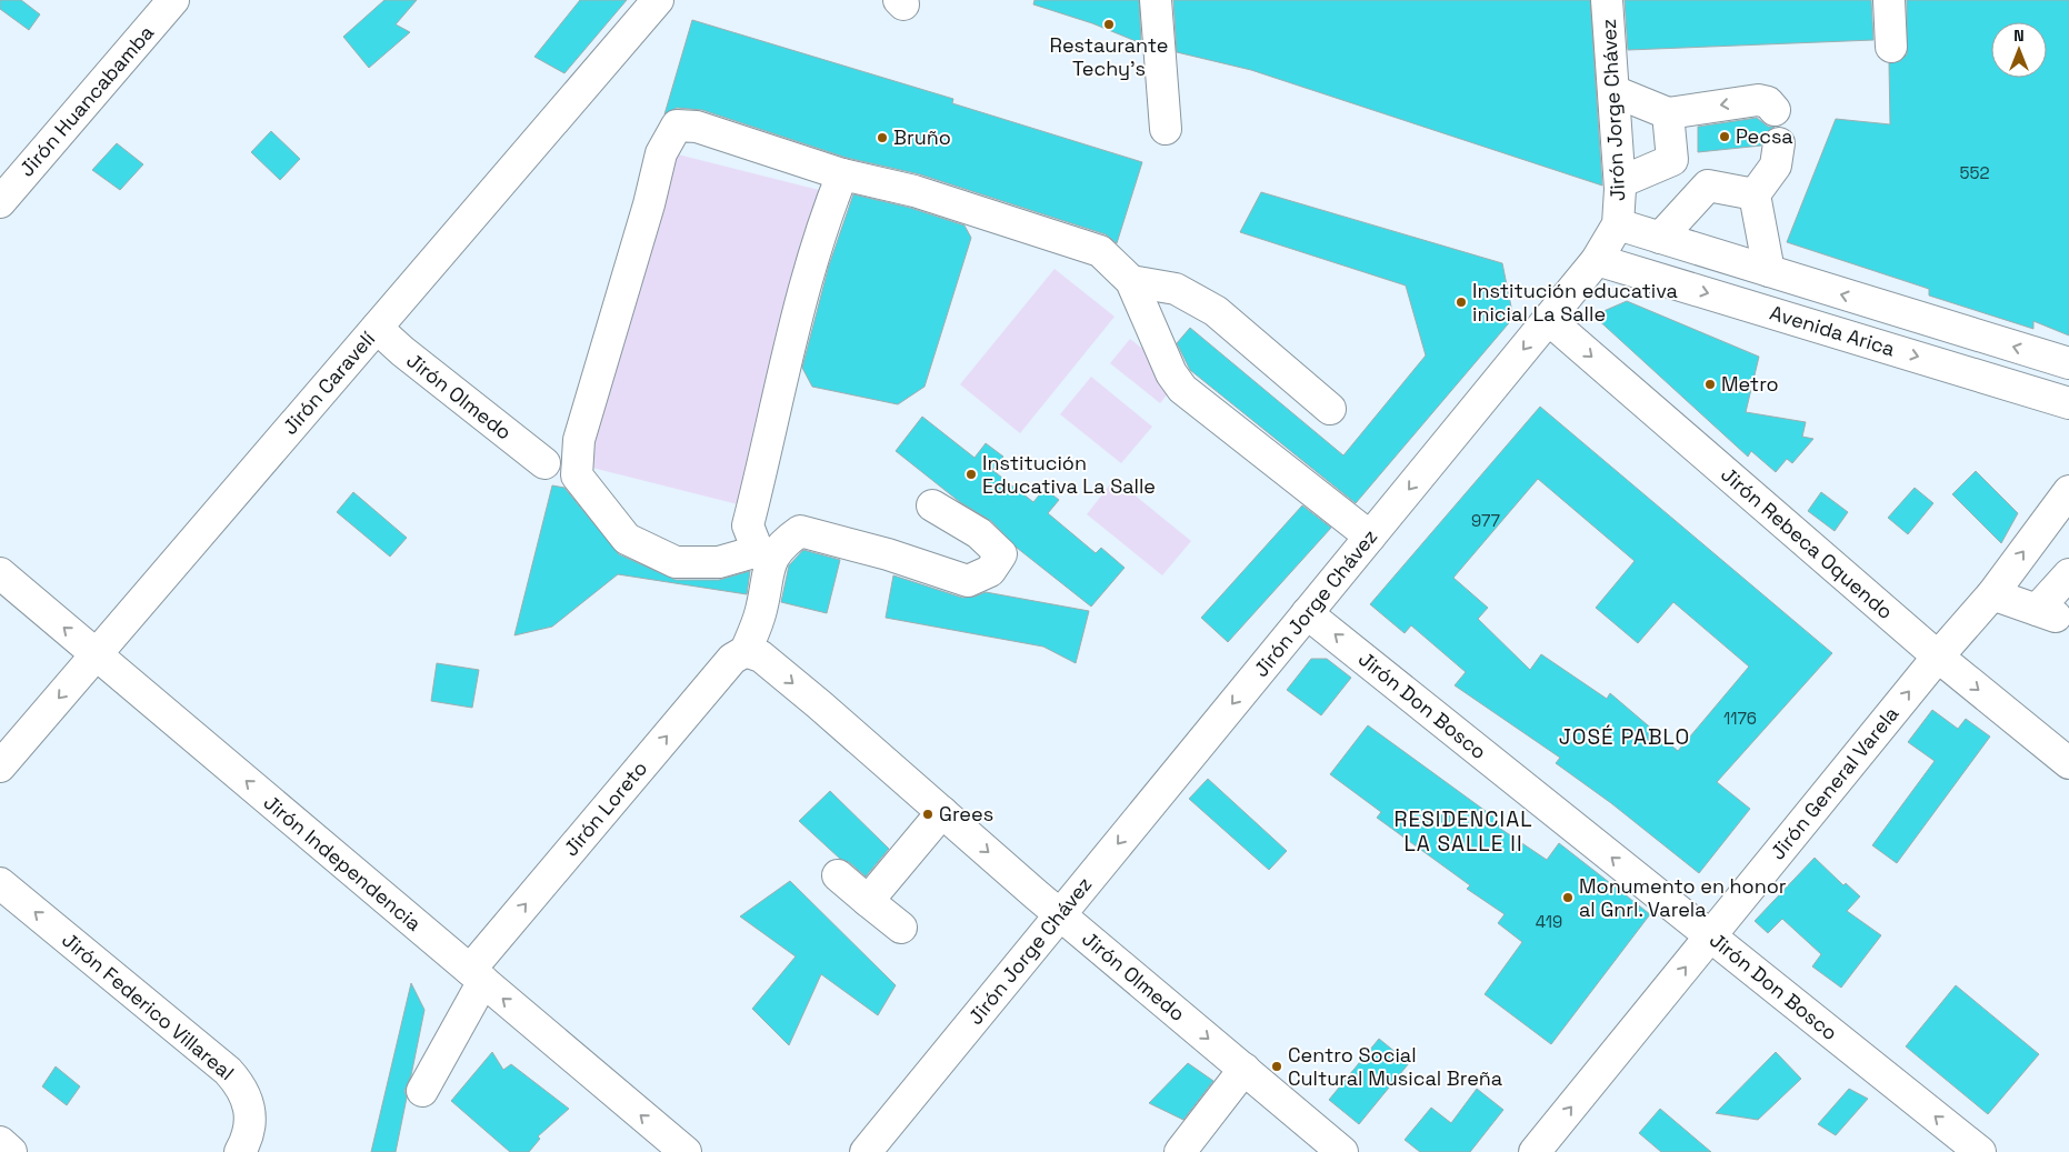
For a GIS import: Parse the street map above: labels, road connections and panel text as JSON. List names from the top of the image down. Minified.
{"streets":{"street":["Jirón Huancabamba","Jirón Jorge Chávez","Avenida Arica","Jirón Caravelí","Jirón Olmedo","Jirón Rebeca Oquendo","Jirón Don Bosco","Jirón General Varela","Jirón Loreto","Jirón Independencia","Jirón Federico Villareal"]},"crossings":[["Jirón Jorge Chávez","Avenida Arica"],["Jirón Jorge Chávez","Jirón Olmedo"],["Jirón Jorge Chávez","Jirón Rebeca Oquendo"],["Jirón Jorge Chávez","Jirón Don Bosco"],["Jirón Caravelí","Jirón Olmedo"],["Jirón Caravelí","Jirón Independencia"],["Jirón Olmedo","Jirón Loreto"],["Jirón Rebeca Oquendo","Jirón General Varela"],["Jirón Don Bosco","Jirón General Varela"],["Jirón Loreto","Jirón Independencia"]],"one_way":["Jirón Jorge Chávez","Jirón Olmedo","Jirón Rebeca Oquendo","Jirón Don Bosco","Jirón General Varela","Jirón Loreto","Jirón Independencia","Jirón Federico Villareal"],"districts":["JOSÉ PABLO","RESIDENCIAL LA SALLE II"],"places":["Restaurante Techy's","Pecsa","Bruño","Institución educativa inicial La Salle","Metro","Institución Educativa La Salle","Grees","Monumento en honor al Gnrl. Varela","Centro Social Cultural Musical Breña"],"house_numbers":["552","977","1176","419"],"north":"top"}
